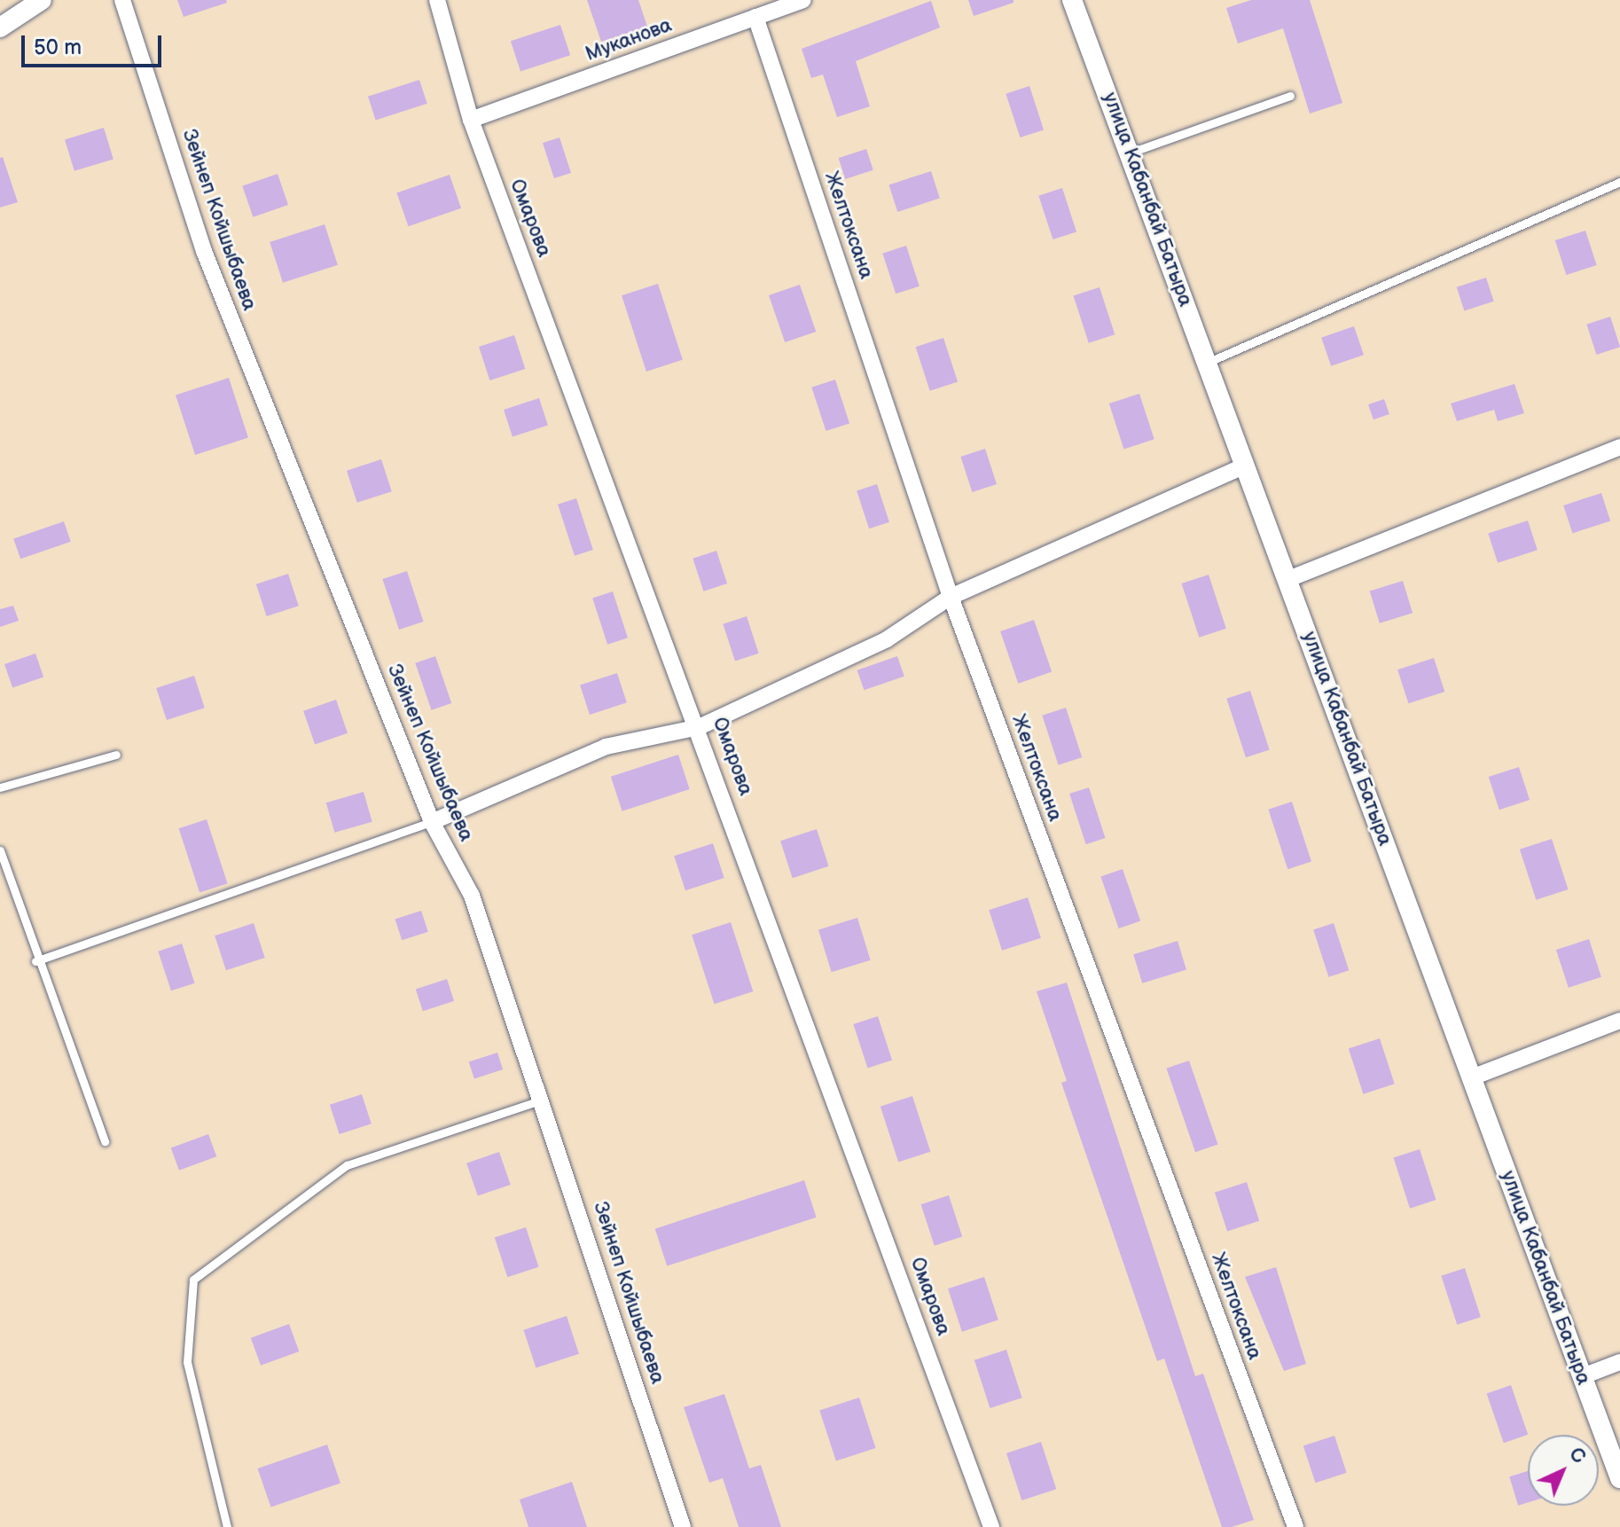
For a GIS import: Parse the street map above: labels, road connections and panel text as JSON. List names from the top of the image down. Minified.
{"streets":{"street":["Муканова","улица Кабанбай Батыра","Омарова","Зейнеп Койшыбаева","Желтоксана"]},"crossings":[["Муканова","Омарова"],["Муканова","Желтоксана"]],"scale_bar":"50 m","north":"top right"}
